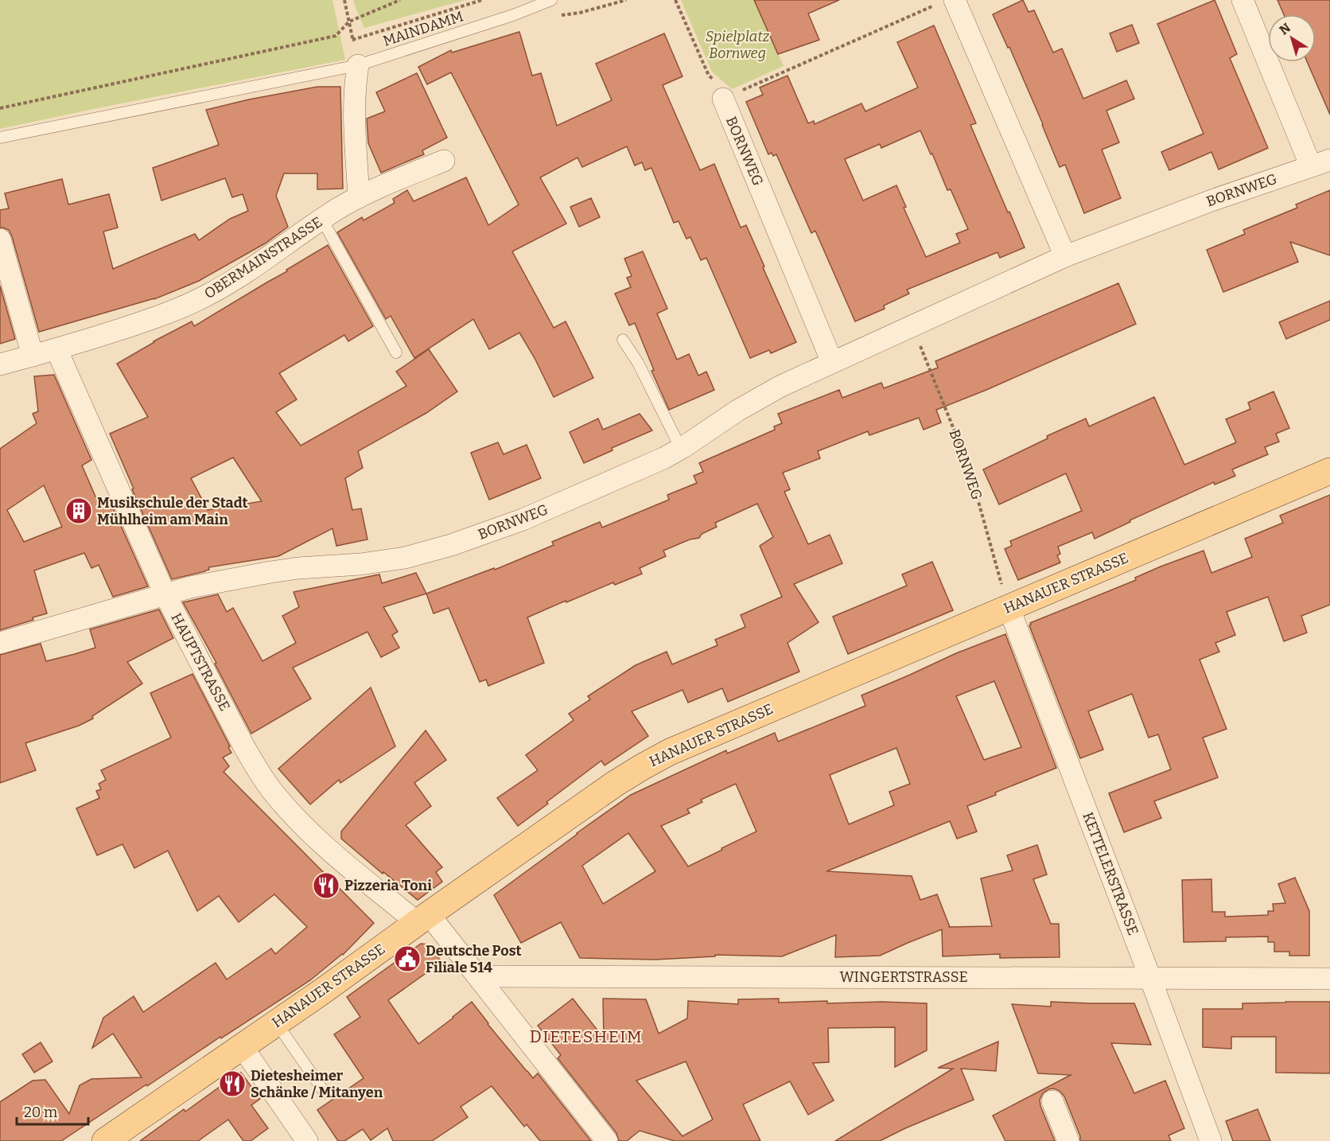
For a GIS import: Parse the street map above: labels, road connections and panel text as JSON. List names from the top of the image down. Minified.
{"streets":{"main road":["HANAUER STRASSE"],"street":["BORNWEG","OBERMAINSTRASSE","HAUPTSTRASSE","KETTELERSTRASSE","WINGERTSTRASSE"],"lane":["MAINDAMM"]},"crossings":[["BORNWEG","HANAUER STRASSE"],["BORNWEG","HAUPTSTRASSE"],["BORNWEG","KETTELERSTRASSE"],["OBERMAINSTRASSE","HAUPTSTRASSE"],["HANAUER STRASSE","HAUPTSTRASSE"],["HANAUER STRASSE","KETTELERSTRASSE"],["HAUPTSTRASSE","WINGERTSTRASSE"],["KETTELERSTRASSE","WINGERTSTRASSE"]],"districts":["DIETESHEIM"],"parks":["Spielplatz Bornweg"],"places":{"building":["Musikschule der Stadt Mühlheim am Main"],"restaurant":["Pizzeria Toni","Dietesheimer Schänke / Mitanyen"],"public building":["Deutsche Post Filiale 514"]},"scale_bar":"20 m","north":"top left"}
